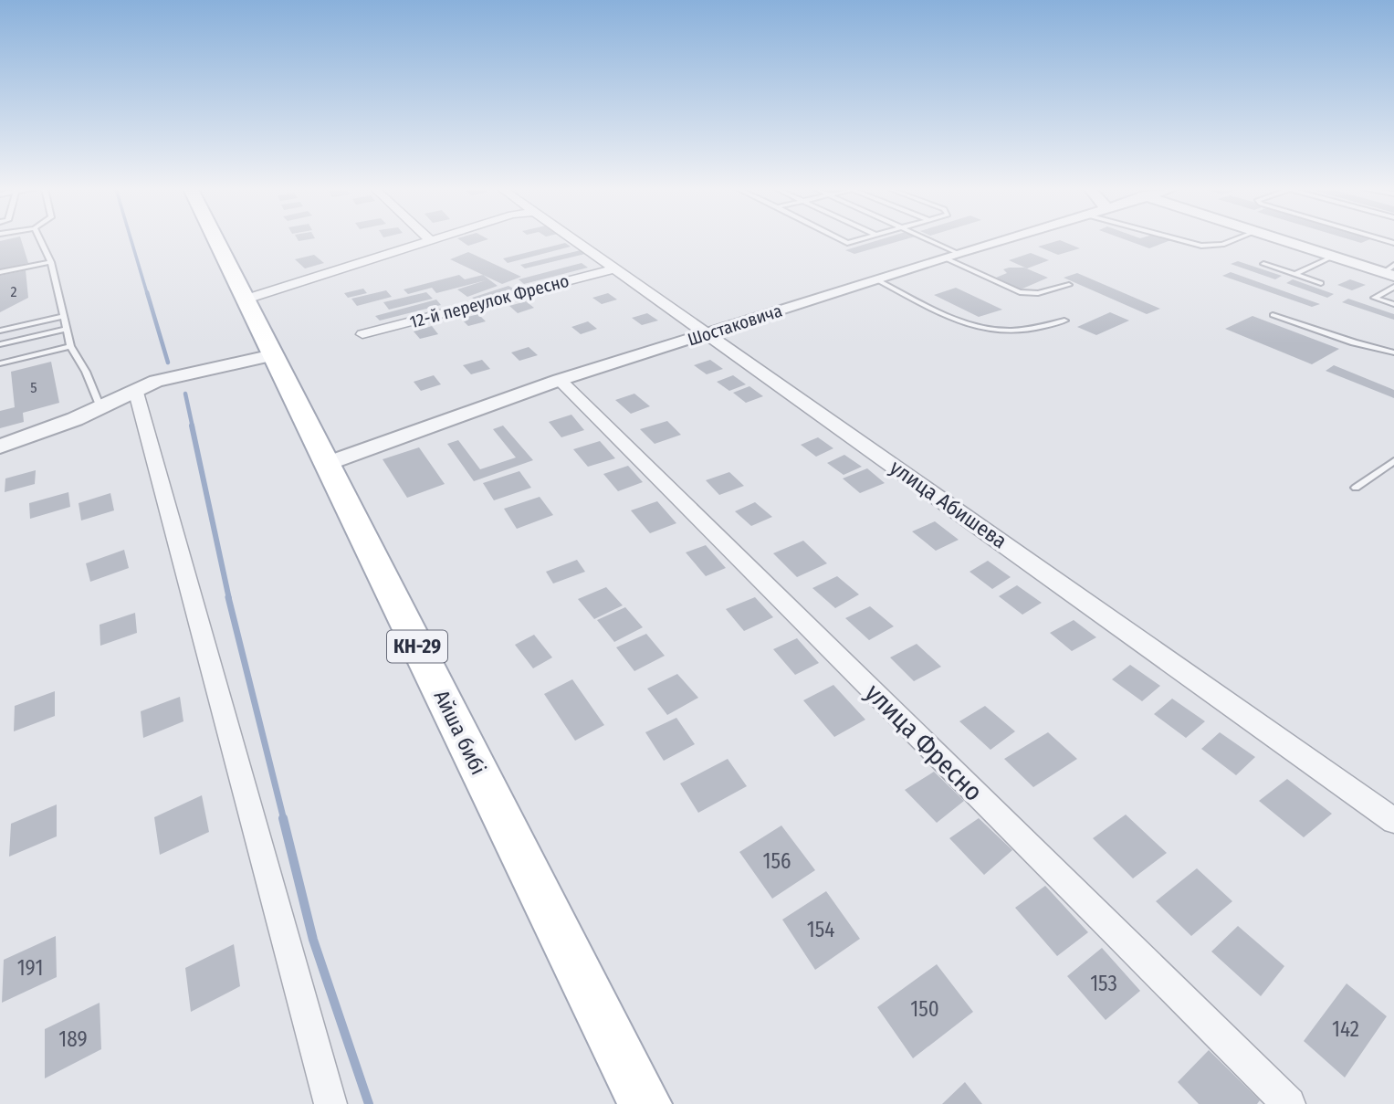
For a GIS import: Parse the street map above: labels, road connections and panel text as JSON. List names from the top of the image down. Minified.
{"streets":{"main road":["КН-29","Айша бибі"],"street":["12-й переулок Фресно","Шостаковича","улица Абишева","улица Фресно"]},"crossings":[["12-й переулок Фресно","улица Абишева"],["Шостаковича","улица Абишева"],["Шостаковича","Айша бибі"],["Шостаковича","улица Фресно"]],"house_numbers":["2","5","156","154","191","153","150","142","189"]}
